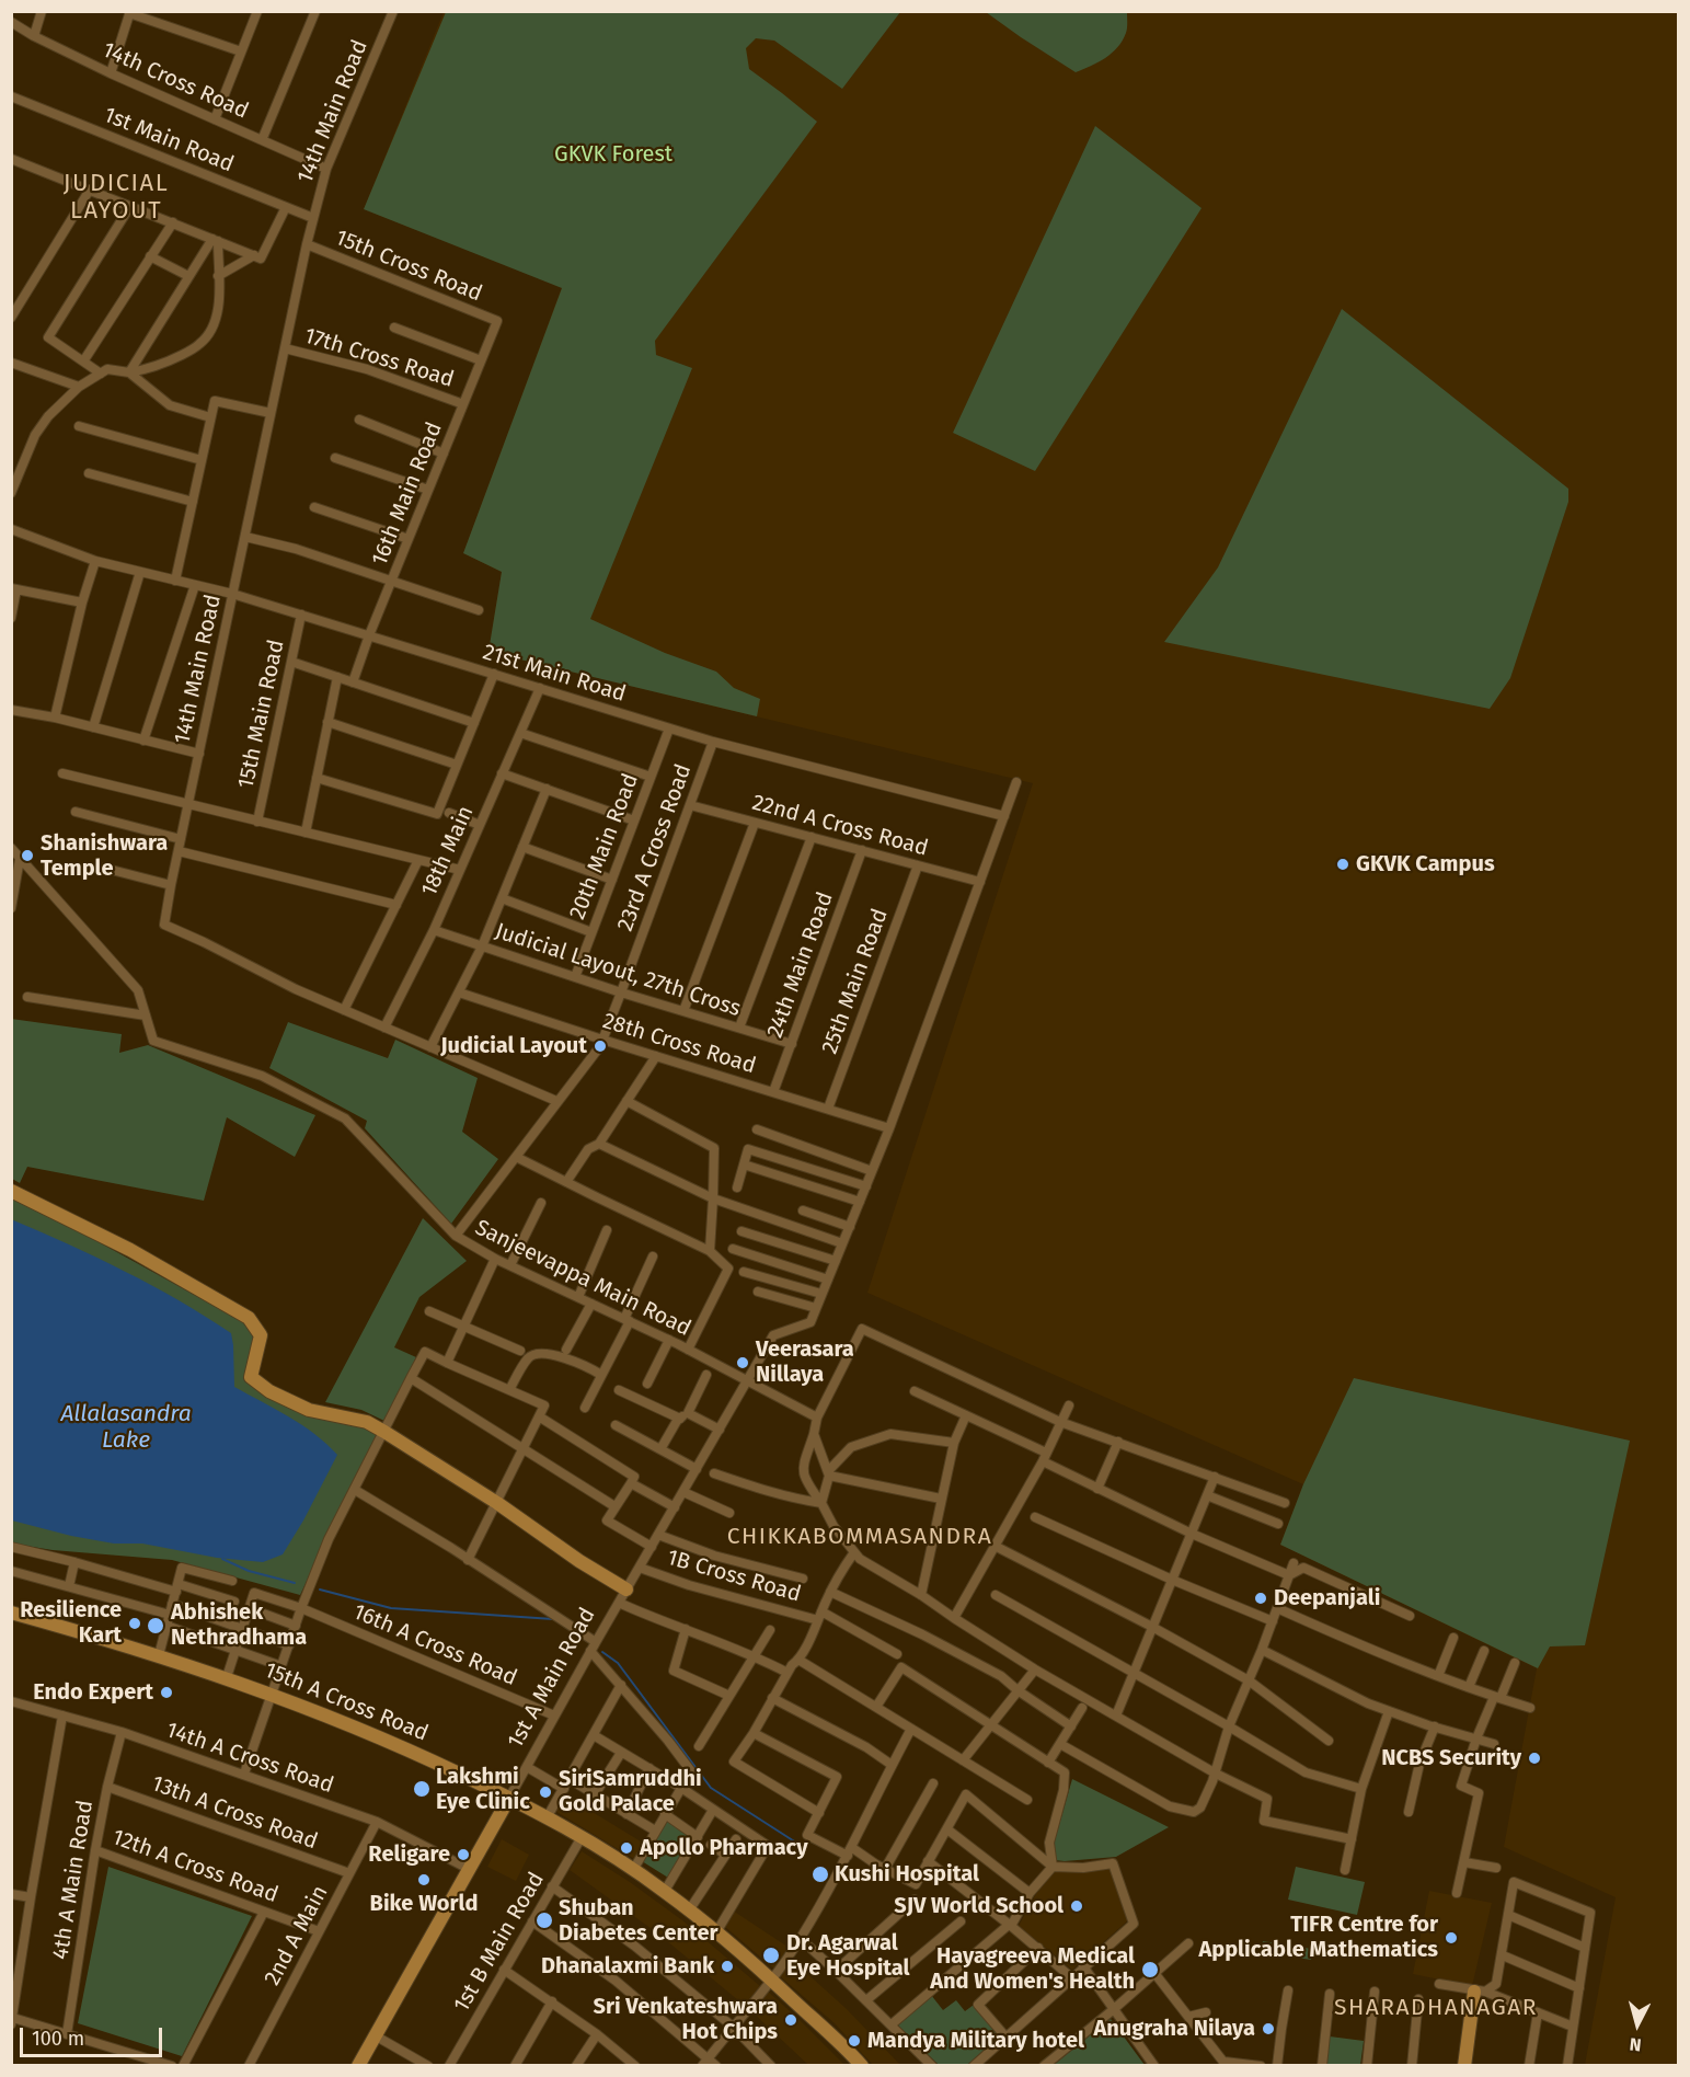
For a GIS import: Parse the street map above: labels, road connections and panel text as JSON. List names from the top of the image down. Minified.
{"streets":{"street":["14th Cross Road","14th Main Road","1st Main Road","15th Cross Road","17th Cross Road","16th Main Road","21st Main Road","15th Main Road","22nd A Cross Road","20th Main Road","23rd A Cross Road","18th Main","24th Main Road","Judicial Layout, 27th Cross","25th Main Road","28th Cross Road","Sanjeevappa Main Road","1B Cross Road","16th A Cross Road","1st A Main Road","15th A Cross Road","14th A Cross Road","13th A Cross Road","12th A Cross Road","4th A Main Road","2nd A Main","1st B Main Road"]},"crossings":[["14th Cross Road","14th Main Road"],["14th Main Road","1st Main Road"],["14th Main Road","15th Cross Road"],["14th Main Road","17th Cross Road"],["14th Main Road","21st Main Road"],["14th Main Road","23rd A Cross Road"],["14th Main Road","18th Main"],["15th Cross Road","16th Main Road"],["17th Cross Road","16th Main Road"],["16th Main Road","21st Main Road"],["21st Main Road","15th Main Road"],["21st Main Road","20th Main Road"],["21st Main Road","23rd A Cross Road"],["21st Main Road","18th Main"],["22nd A Cross Road","23rd A Cross Road"],["22nd A Cross Road","24th Main Road"],["22nd A Cross Road","25th Main Road"],["20th Main Road","Judicial Layout, 27th Cross"],["23rd A Cross Road","Judicial Layout, 27th Cross"],["23rd A Cross Road","28th Cross Road"],["23rd A Cross Road","Sanjeevappa Main Road"],["18th Main","Judicial Layout, 27th Cross"],["24th Main Road","Judicial Layout, 27th Cross"],["24th Main Road","28th Cross Road"],["25th Main Road","28th Cross Road"],["Sanjeevappa Main Road","1st A Main Road"],["1B Cross Road","1st A Main Road"],["16th A Cross Road","1st A Main Road"],["1st A Main Road","15th A Cross Road"],["1st A Main Road","14th A Cross Road"],["15th A Cross Road","1st B Main Road"],["14th A Cross Road","4th A Main Road"],["14th A Cross Road","2nd A Main"],["13th A Cross Road","4th A Main Road"],["13th A Cross Road","2nd A Main"],["12th A Cross Road","4th A Main Road"],["12th A Cross Road","2nd A Main"]],"districts":["JUDICIAL LAYOUT","CHIKKABOMMASANDRA","SHARADHANAGAR"],"water":["Allalasandra Lake"],"parks":["GKVK Forest"],"places":["Shanishwara Temple","GKVK Campus","Judicial Layout","Veerasara Nillaya","Deepanjali","Resilience Kart","Abhishek Nethradhama","Endo Expert","NCBS Security","Lakshmi Eye Clinic","SiriSamruddhi Gold Palace","Apollo Pharmacy","Religare","Kushi Hospital","Bike World","SJV World School","Shuban Diabetes Center","TIFR Centre for Applicable Mathematics","Dr. Agarwal Eye Hospital","Dhanalaxmi Bank","Hayagreeva Medical And Women's Health","Sri Venkateshwara Hot Chips","Anugraha Nilaya","Mandya Military hotel"],"scale_bar":"100 m","north":"bottom"}
